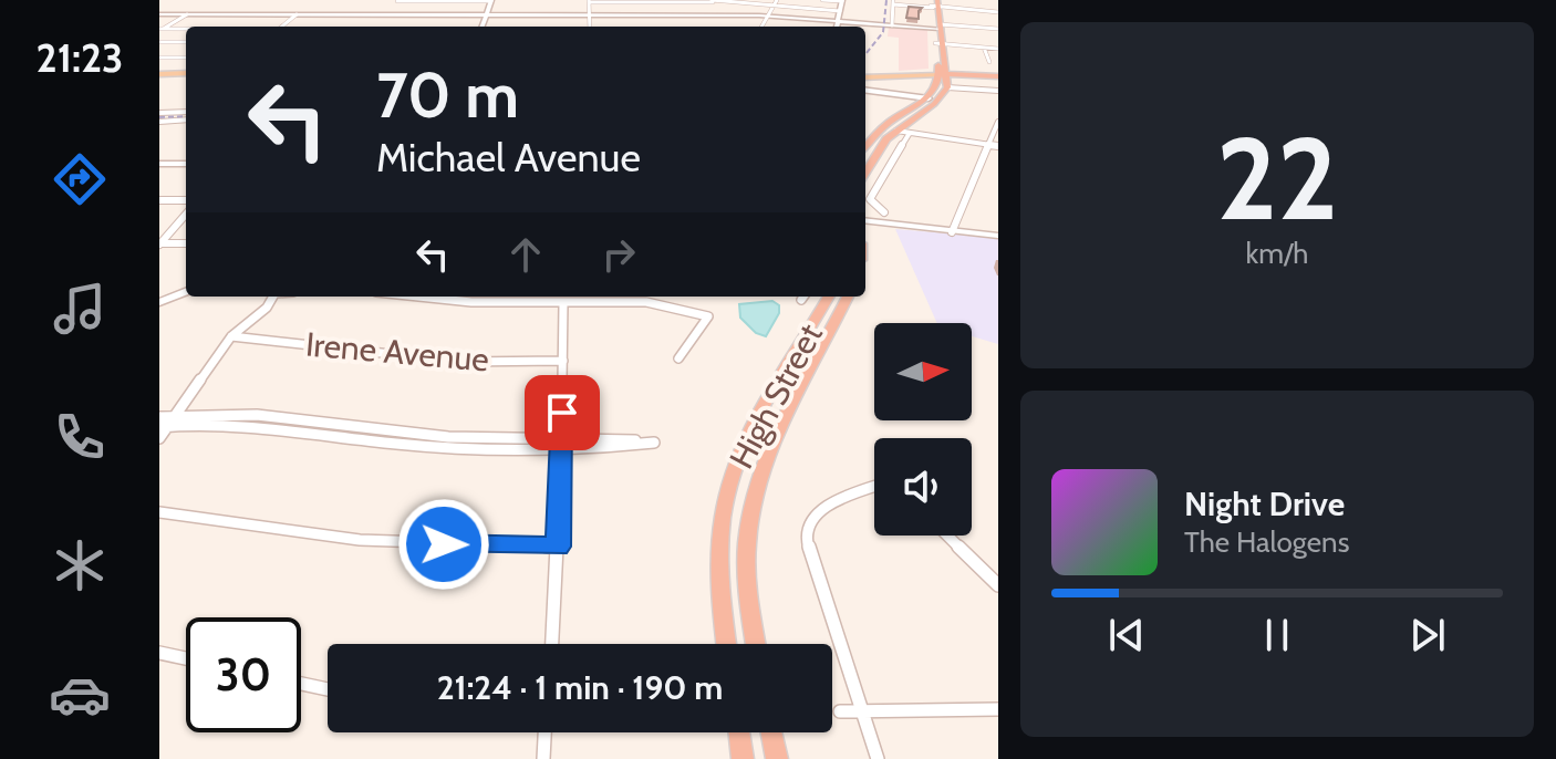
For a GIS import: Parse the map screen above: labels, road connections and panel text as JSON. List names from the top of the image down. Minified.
{"streets":{"highway":["High Street"],"street":["Irene Avenue"]},"north":"right","page":{"tabs":"21:23","tile":["22","km/h"],"turn":["70 m","Michael Avenue"],"song":["Night Drive","The Halogens"],"limit":"30","trip":"21:24 · 1 min · 190 m"}}
